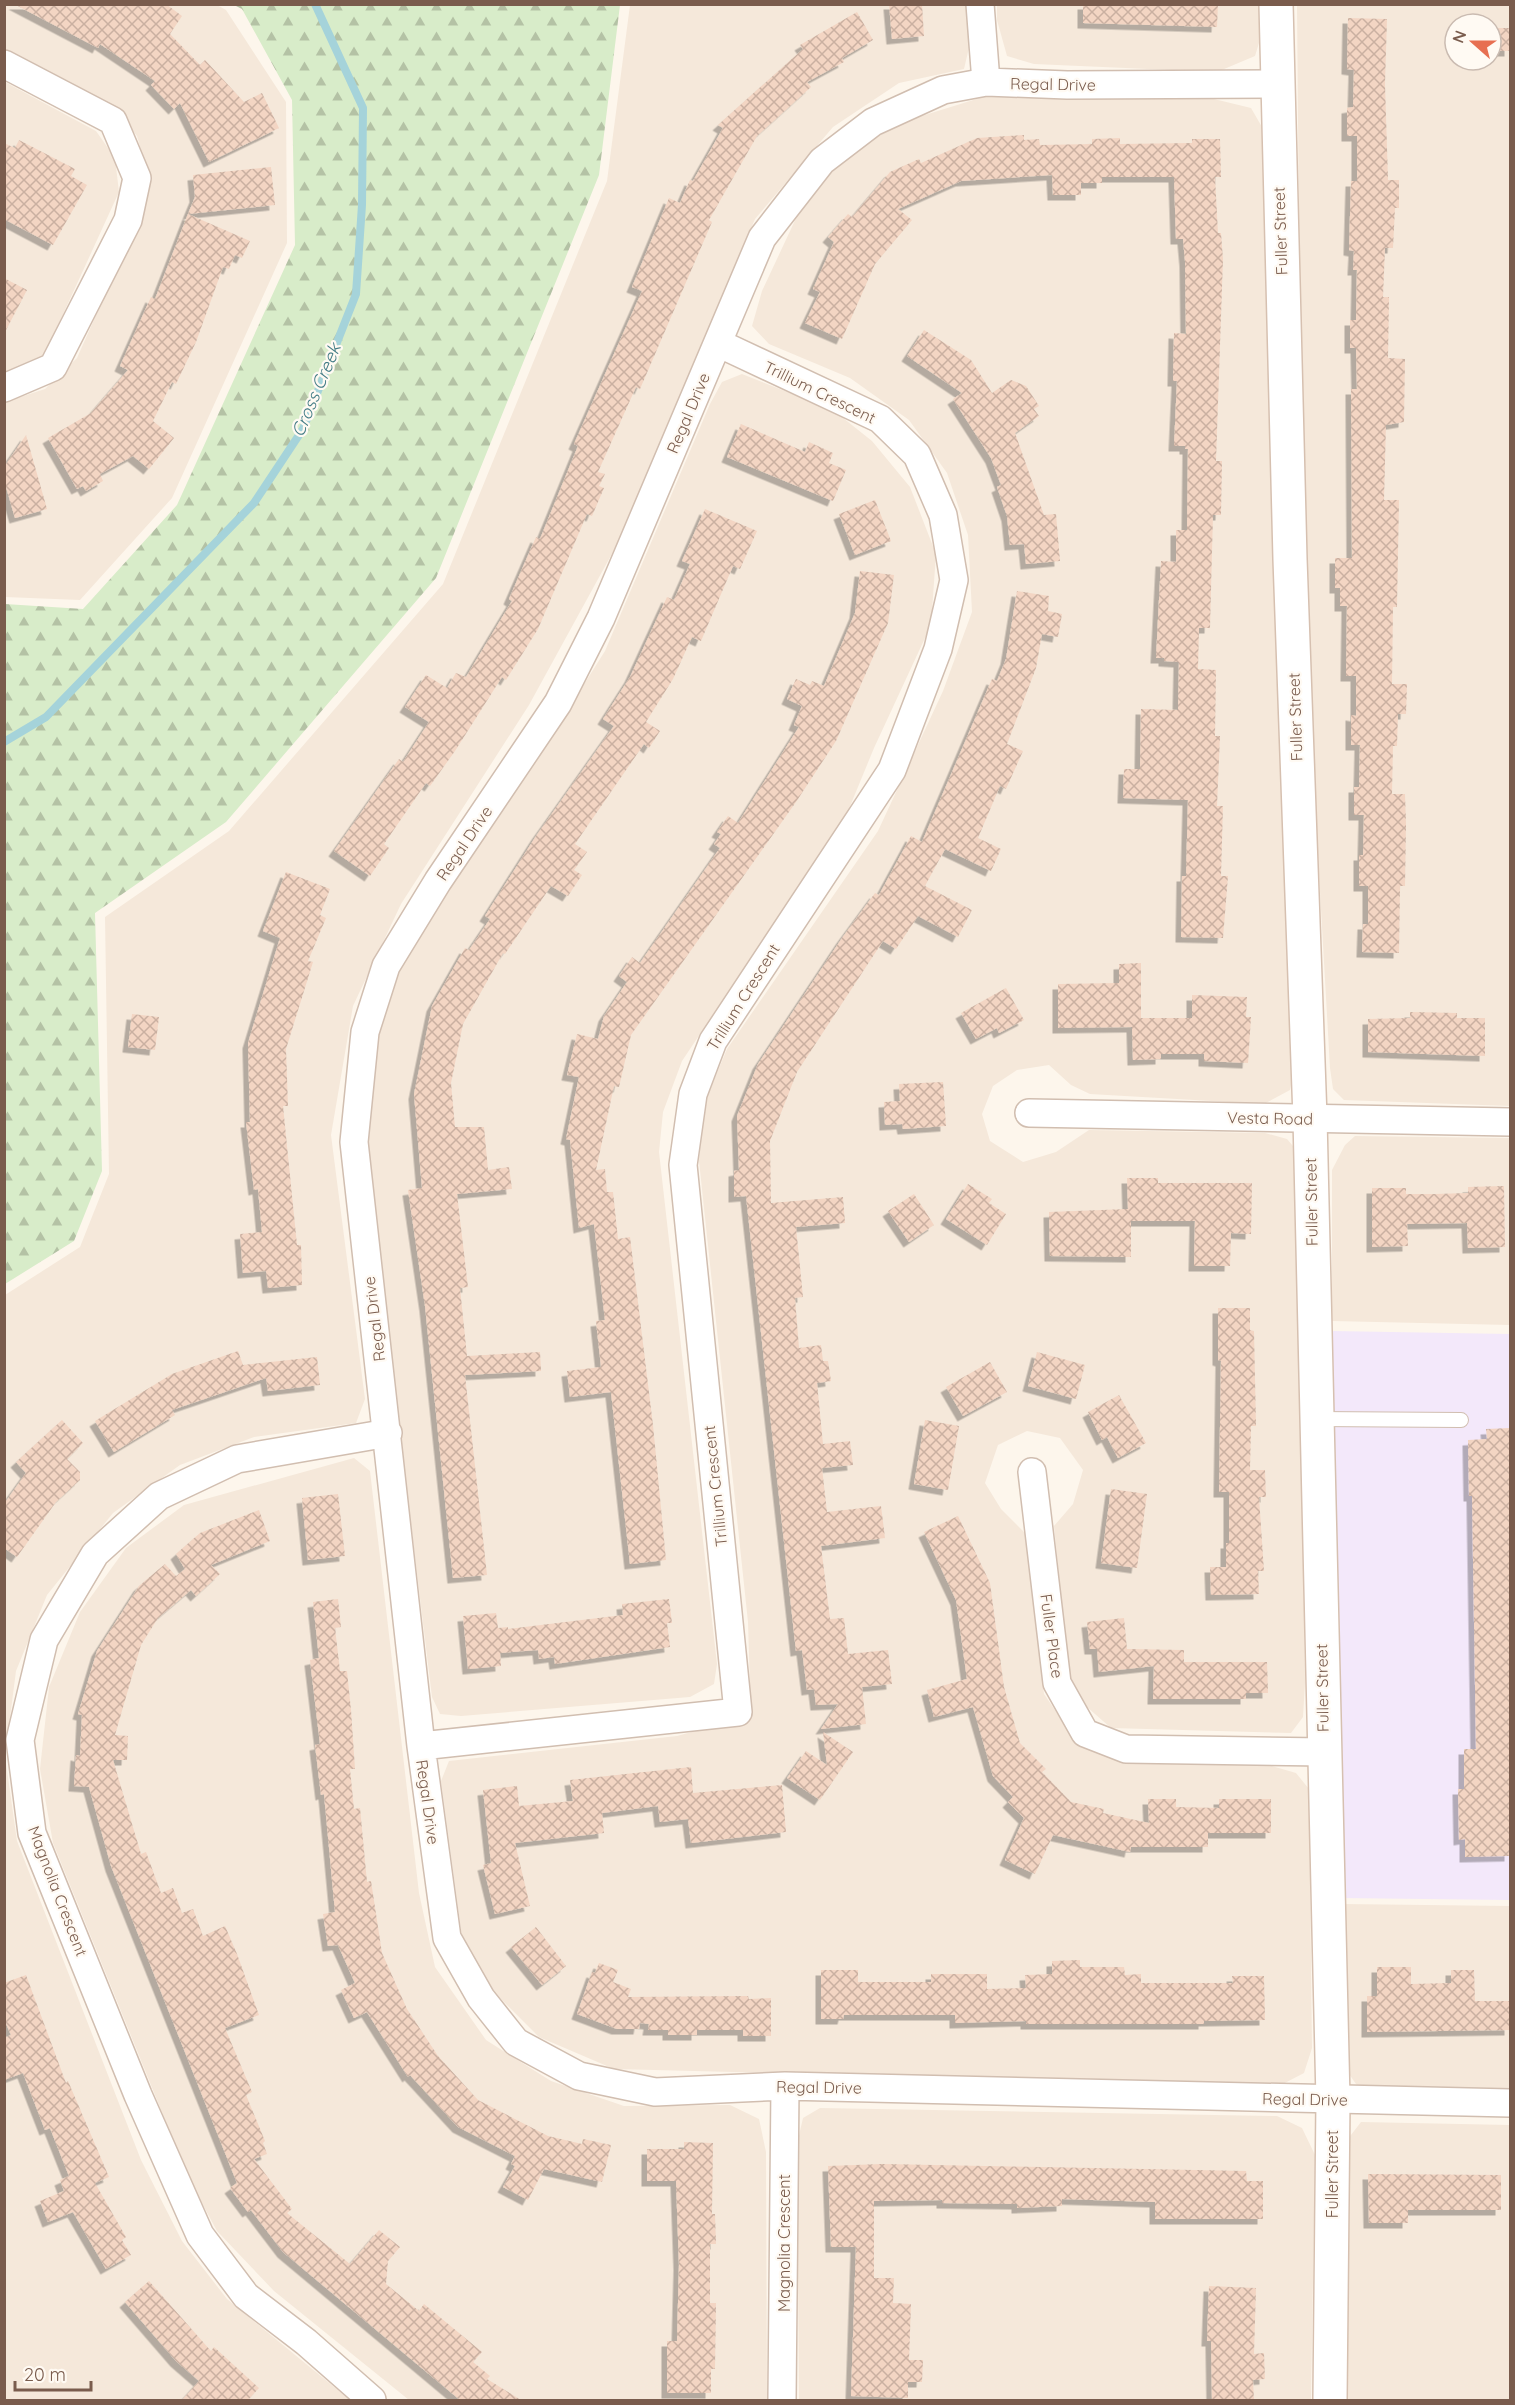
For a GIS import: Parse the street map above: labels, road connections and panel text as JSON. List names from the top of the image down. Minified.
{"streets":{"street":["Regal Drive","Fuller Street","Trillium Crescent","Vesta Road","Fuller Place","Magnolia Crescent"]},"crossings":[["Regal Drive","Fuller Street"],["Regal Drive","Trillium Crescent"],["Regal Drive","Magnolia Crescent"],["Fuller Street","Vesta Road"],["Fuller Street","Fuller Place"]],"water":["Cross Creek"],"scale_bar":"20 m","north":"left"}
